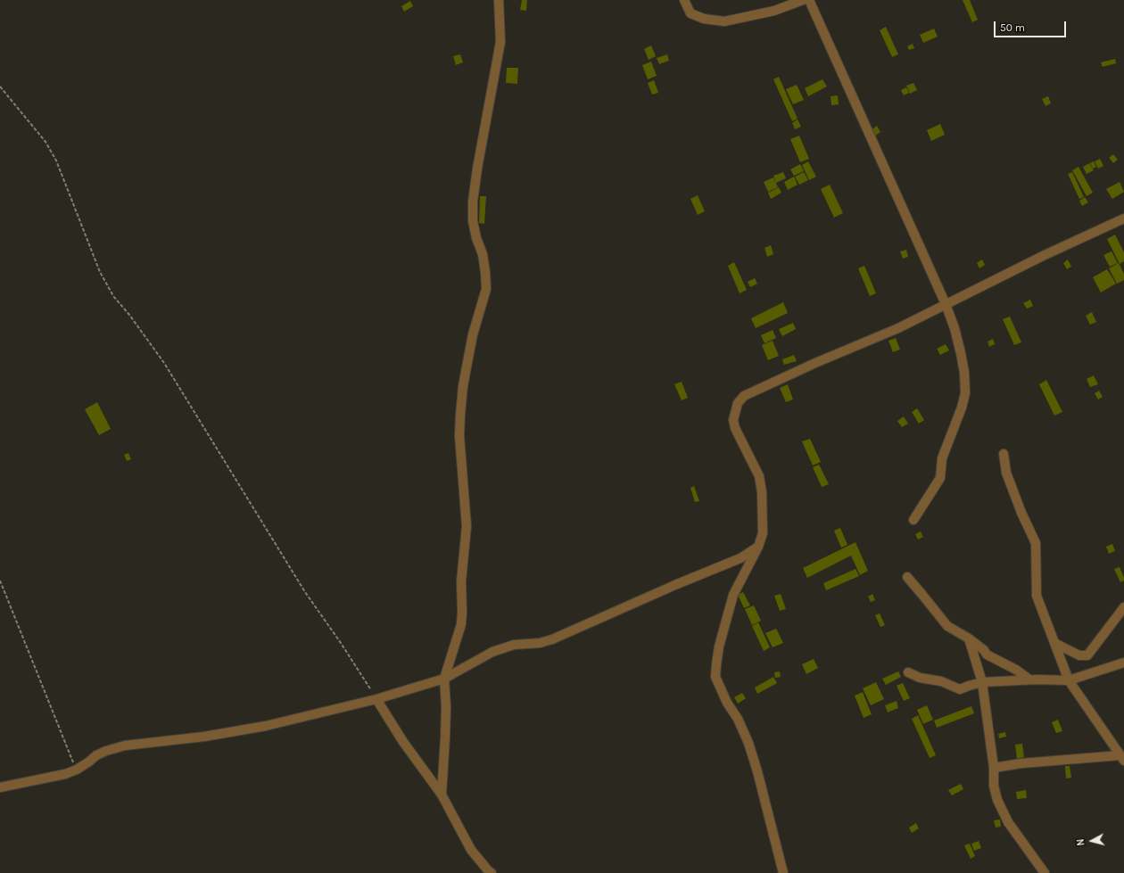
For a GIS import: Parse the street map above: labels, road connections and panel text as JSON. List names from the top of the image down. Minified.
{"scale_bar":"50 m","north":"left"}
